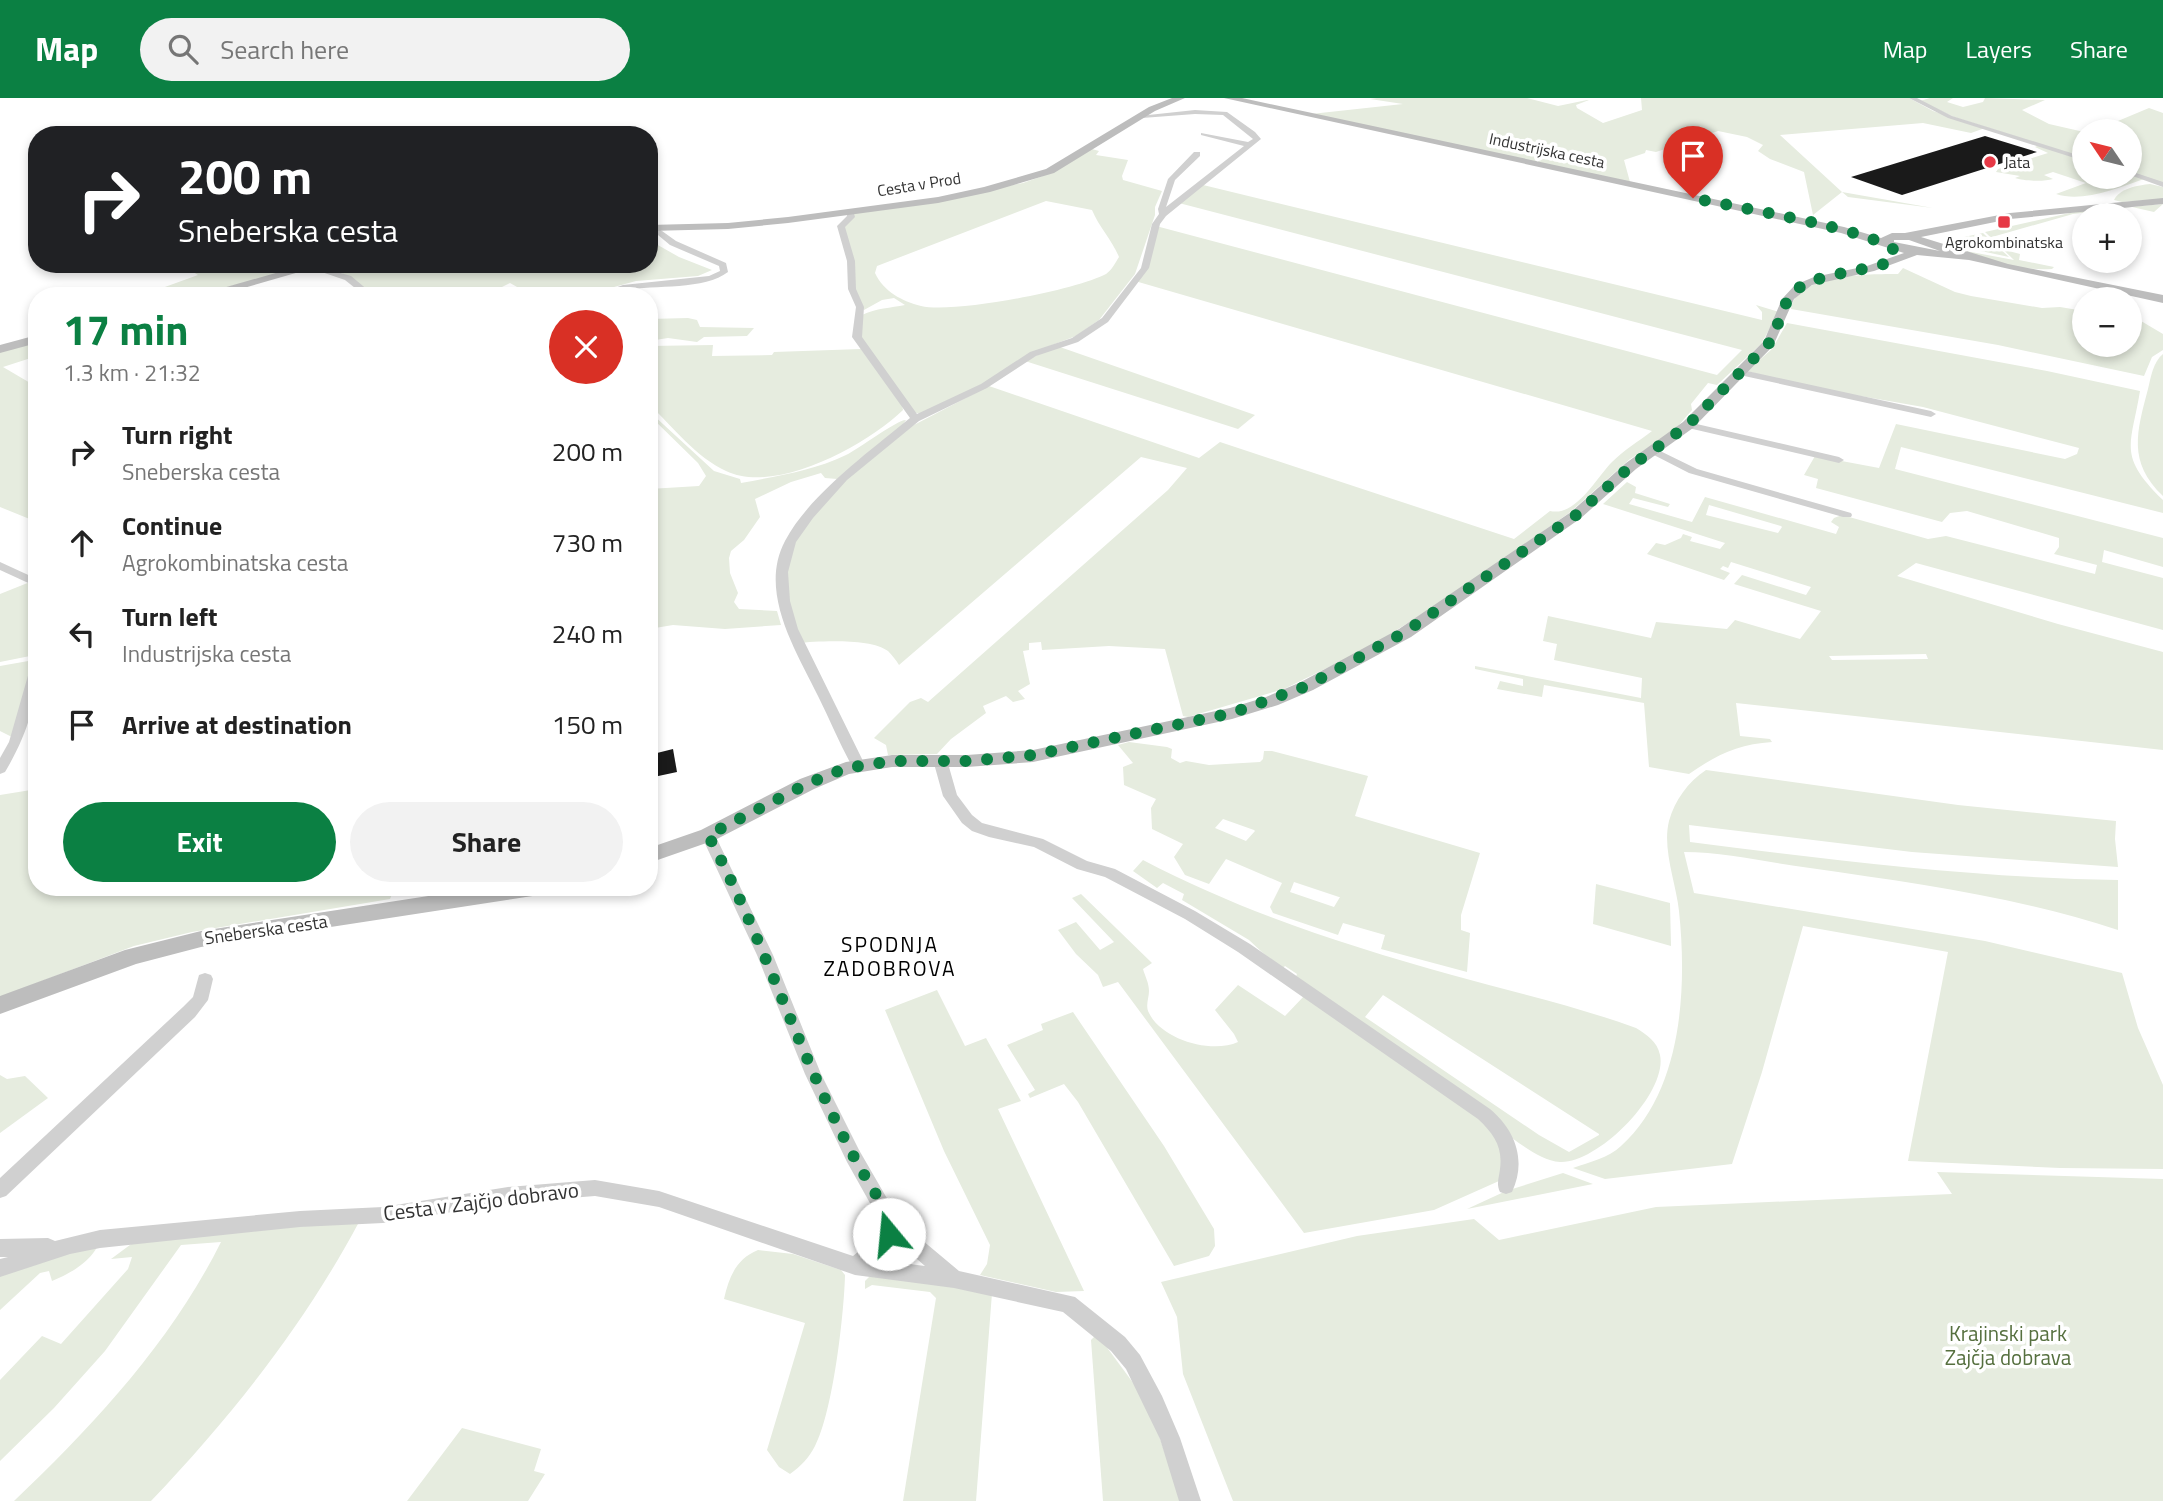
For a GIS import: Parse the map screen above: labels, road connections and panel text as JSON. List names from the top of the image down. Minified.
{"streets":{"street":["Industrijska cesta","Cesta v Prod","Sneberska cesta","Cesta v Zajčjo dobravo"]},"districts":["SPODNJA ZADOBROVA"],"parks":["Krajinski park Zajčja dobrava"],"places":{"other":["Jata"],"transit":["Agrokombinatska"]},"north":"top left","page":{"header":"Map","search":"Search here","nav":["Map","Layers","Share"],"map_buttons":["+","−"],"turn":["200 m","Sneberska cesta"],"heading":["17 min","1.3 km · 21:32"],"list":[{"name":"Turn right","note":"Sneberska cesta","value":"200 m"},{"name":"Continue","note":"Agrokombinatska cesta","value":"730 m"},{"name":"Turn left","note":"Industrijska cesta","value":"240 m"},{"name":"Arrive at destination","value":"150 m"}],"buttons":["Exit","Share"]}}
